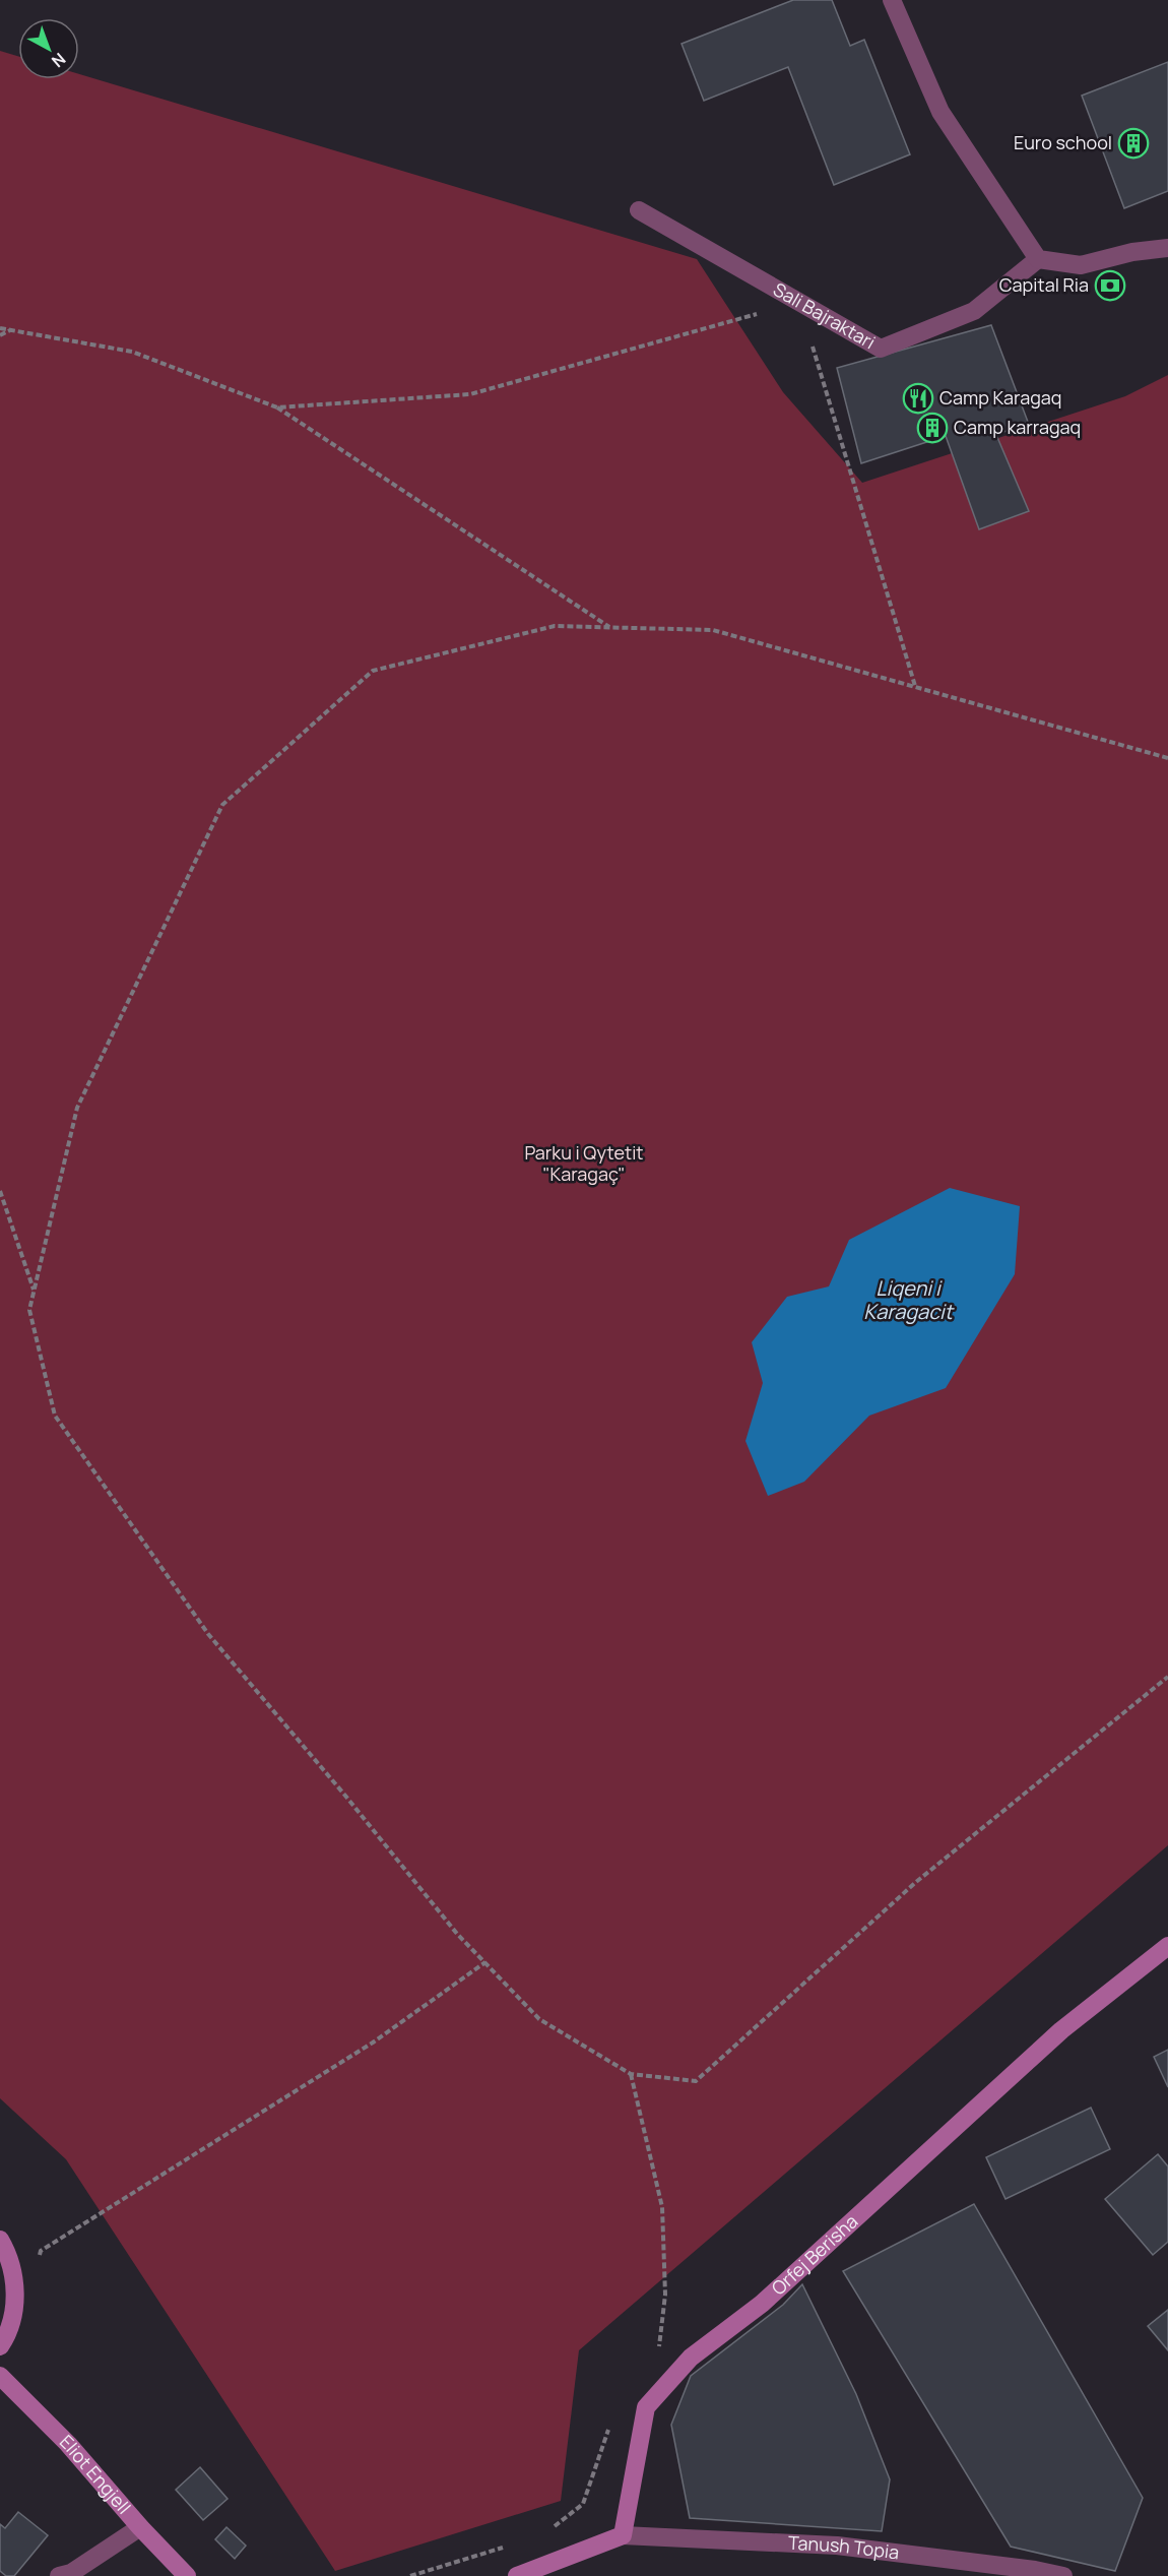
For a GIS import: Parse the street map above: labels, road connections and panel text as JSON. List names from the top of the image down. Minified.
{"streets":{"street":["Sali Bajraktari","Orfej Berisha","Eliot Engjell","Tanush Topia"]},"crossings":[["Orfej Berisha","Tanush Topia"]],"water":["Liqeni i Karagacit"],"parks":["Parku i Qytetit \"Karagaç\""],"places":{"building":["Euro school","Camp karragaq"],"bank":["Capital Ria"],"restaurant":["Camp Karagaq"]},"north":"bottom right"}
